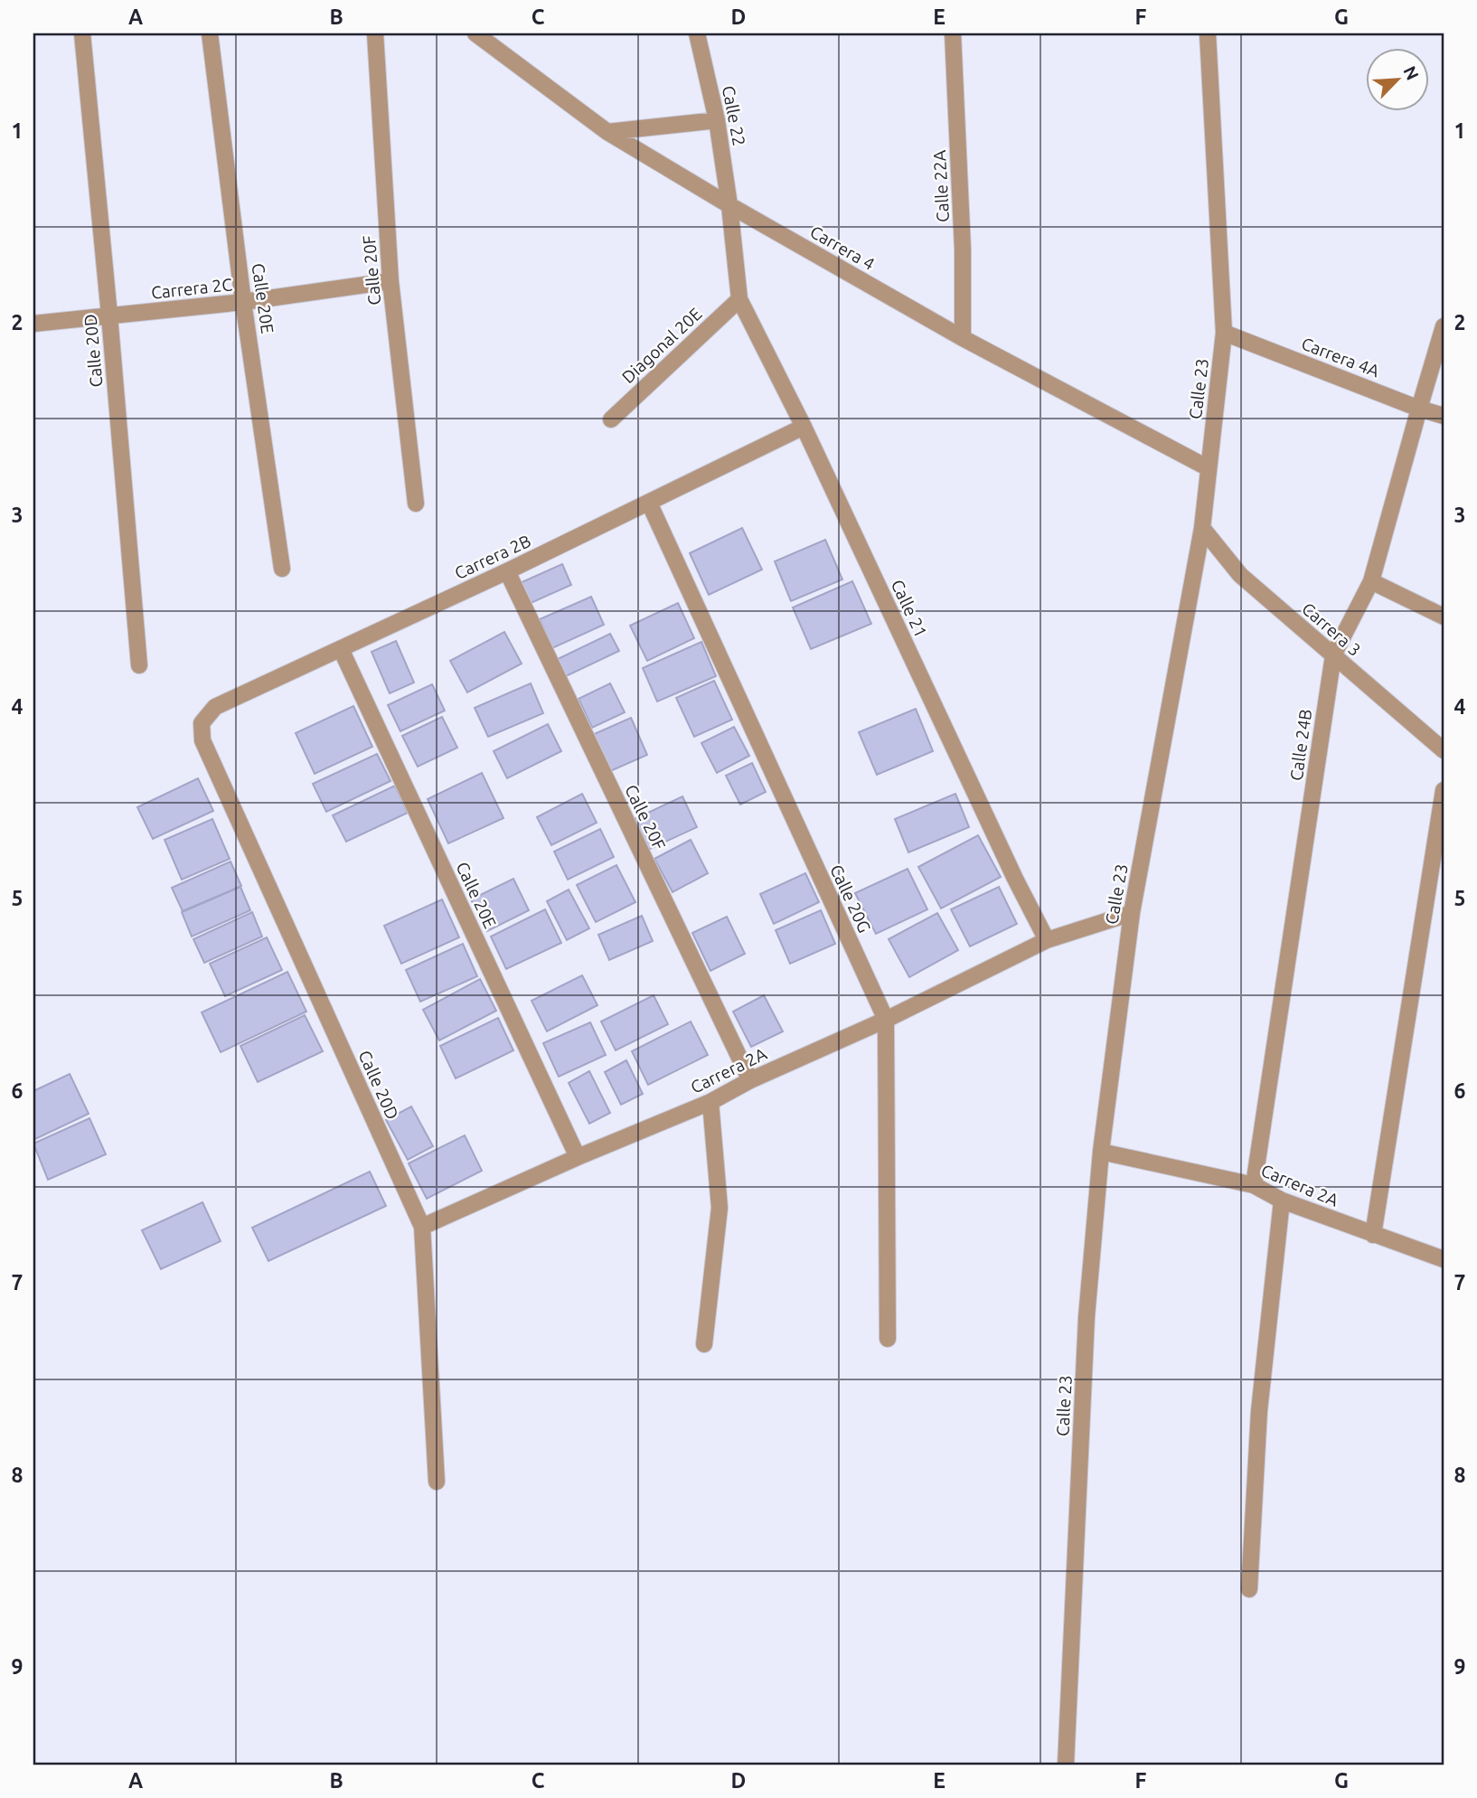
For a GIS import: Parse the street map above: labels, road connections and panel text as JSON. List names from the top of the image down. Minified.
{"streets":{"street":["Calle 22","Calle 22A","Carrera 4","Calle 20F","Carrera 2C","Calle 20E","Diagonal 20E","Calle 20D","Carrera 4A","Calle 23","Carrera 2B","Calle 21","Carrera 3","Calle 24B","Calle 20G","Carrera 2A"]},"crossings":[["Calle 22","Carrera 4"],["Calle 22","Calle 21"],["Calle 22A","Carrera 4"],["Carrera 4","Calle 23"],["Carrera 4","Calle 21"],["Calle 20F","Carrera 2C"],["Calle 20F","Carrera 2B"],["Calle 20F","Carrera 2A"],["Carrera 2C","Calle 20E"],["Carrera 2C","Calle 20D"],["Calle 20E","Carrera 2B"],["Calle 20E","Carrera 2A"],["Diagonal 20E","Calle 21"],["Calle 20D","Carrera 2B"],["Calle 20D","Carrera 2A"],["Carrera 4A","Calle 23"],["Carrera 4A","Calle 24B"],["Calle 23","Carrera 3"],["Calle 23","Carrera 2A"],["Carrera 2B","Calle 21"],["Carrera 2B","Calle 20G"],["Calle 21","Carrera 2A"],["Carrera 3","Calle 24B"],["Calle 24B","Carrera 2A"],["Calle 20G","Carrera 2A"]],"north":"top right","grid":{"columns":["A","B","C","D","E","F","G"],"rows":["1","2","3","4","5","6","7","8","9"]}}
